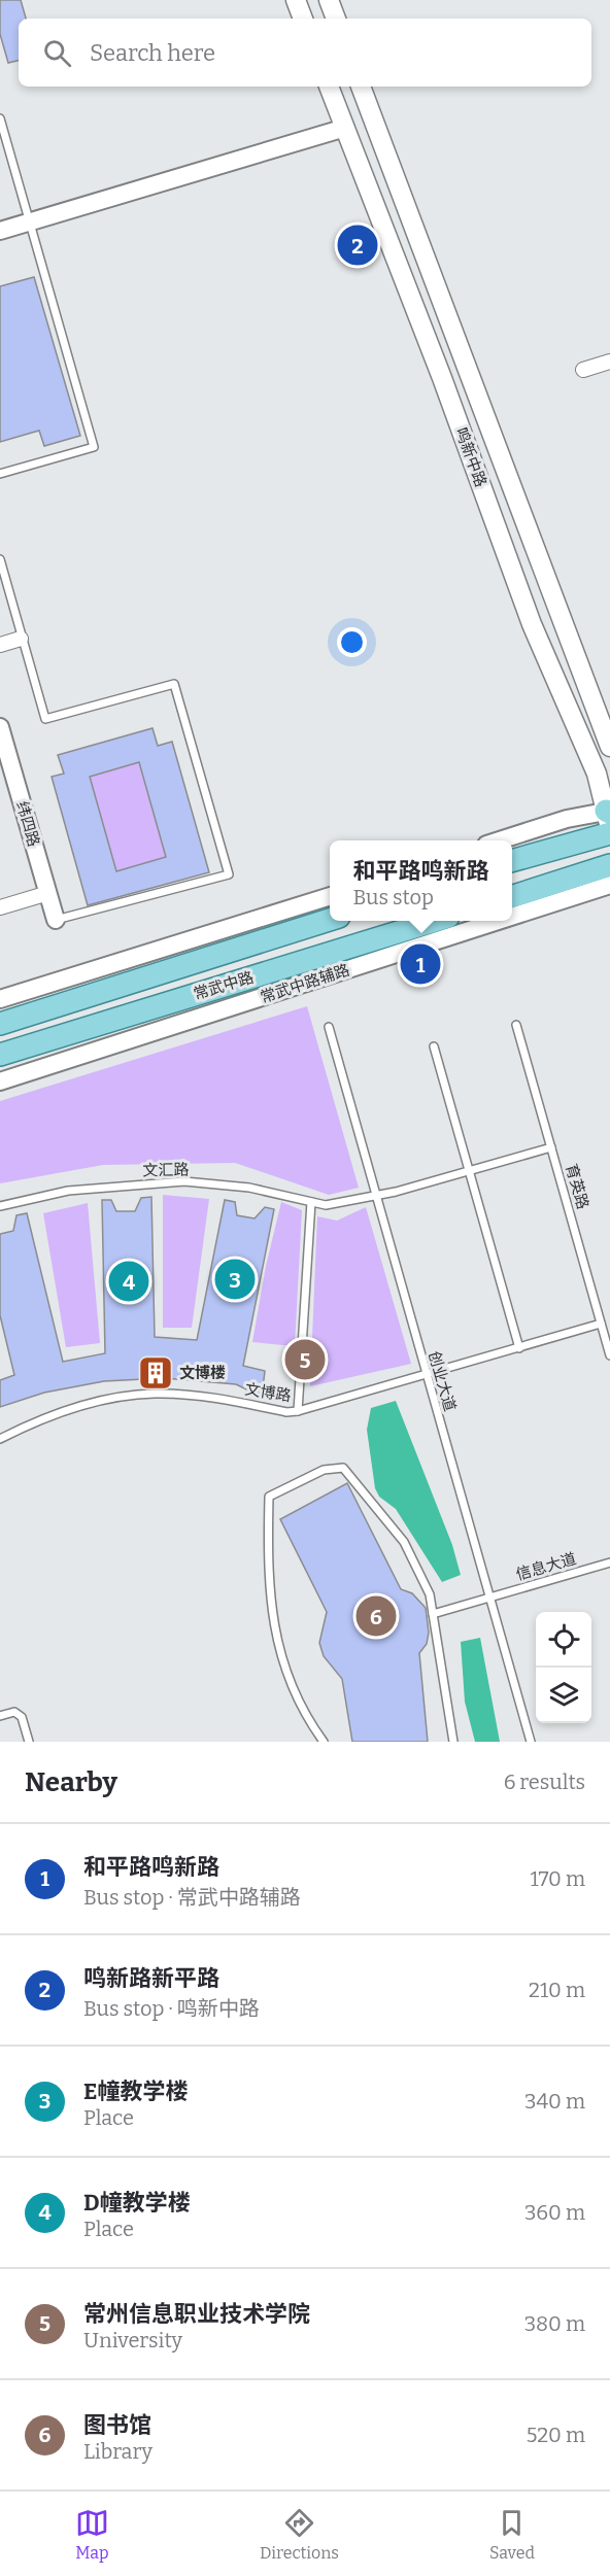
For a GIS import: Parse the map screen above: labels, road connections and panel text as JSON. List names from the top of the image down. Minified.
{"streets":{"main road":["鸣新中路","常武中路"],"street":["纬四路","常武中路辅路"],"lane":["文汇路","育英路","创业大道","文博路","信息大道"]},"crossings":[["文汇路","创业大道"],["育英路","文博路"],["创业大道","文博路"],["创业大道","信息大道"]],"places":{"building":["文博楼"]},"page":{"search":"Search here","pins":["2","1","3","4","5","6"],"popup":["和平路鸣新路","Bus stop"],"heading":["Nearby","6 results"],"list":[{"mark":"1","name":"和平路鸣新路","note":"Bus stop · 常武中路辅路","value":"170 m"},{"mark":"2","name":"鸣新路新平路","note":"Bus stop · 鸣新中路","value":"210 m"},{"mark":"3","name":"E幢教学楼","note":"Place","value":"340 m"},{"mark":"4","name":"D幢教学楼","note":"Place","value":"360 m"},{"mark":"5","name":"常州信息职业技术学院","note":"University","value":"380 m"},{"mark":"6","name":"图书馆","note":"Library","value":"520 m"}],"nav":["Map","Directions","Saved"]}}
